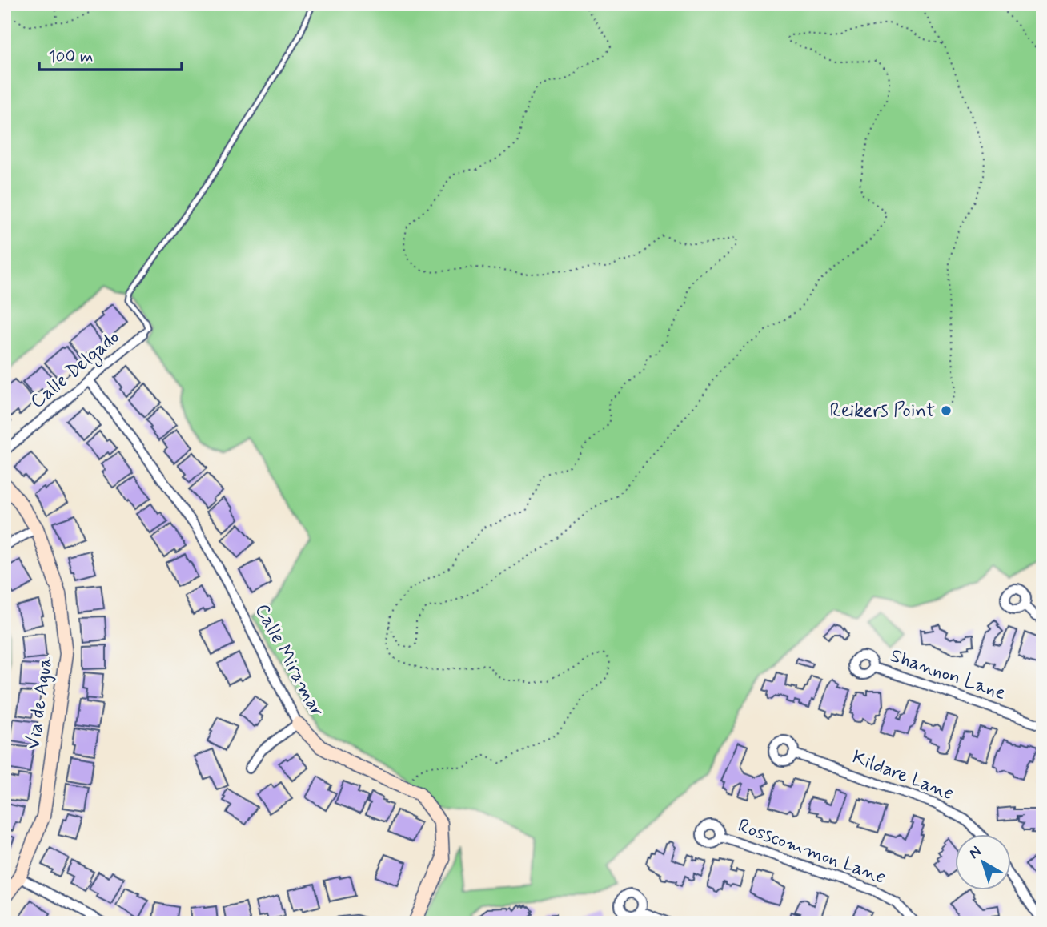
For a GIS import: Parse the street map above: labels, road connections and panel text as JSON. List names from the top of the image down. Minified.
{"streets":{"street":["Calle Delgado","Calle Miramar","Shannon Lane","Via de Agua","Kildare Lane","Rosscommon Lane"]},"crossings":[["Calle Delgado","Calle Miramar"]],"places":["Reikers Point"],"scale_bar":"100 m","north":"top left"}
